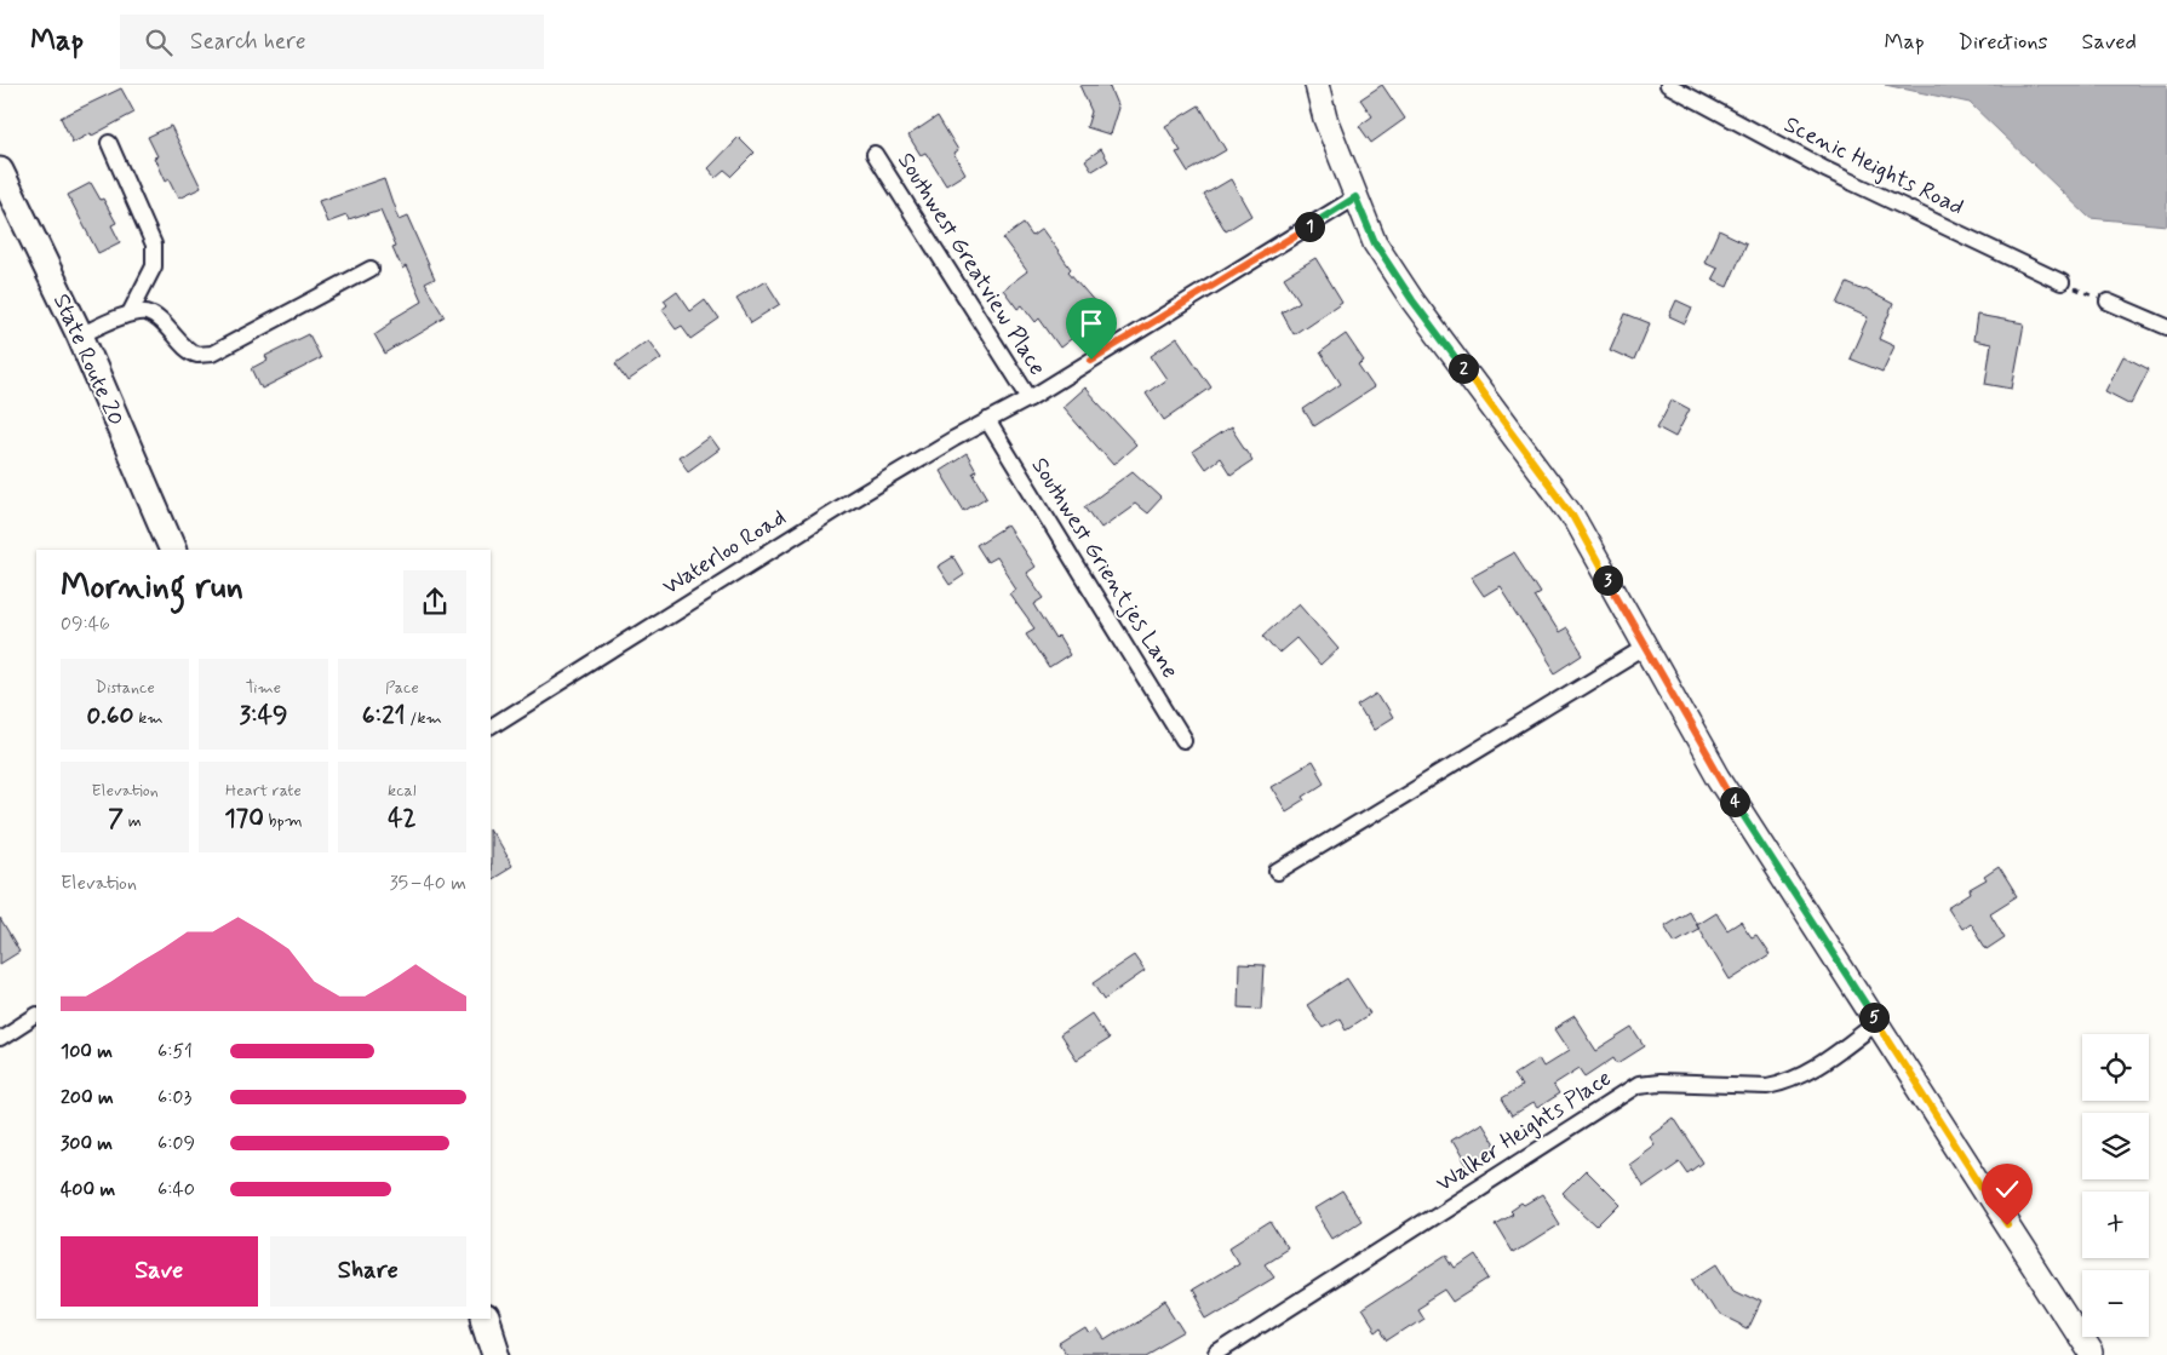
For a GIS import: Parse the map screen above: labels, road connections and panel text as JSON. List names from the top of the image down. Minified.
{"streets":{"main road":["State Route 20"],"street":["Scenic Heights Road","Southwest Greatview Place","Waterloo Road","Southwest Grientjes Lane","Walker Heights Place"]},"crossings":[["Southwest Greatview Place","Waterloo Road"],["Waterloo Road","Southwest Grientjes Lane"]],"page":{"header":"Map","search":"Search here","nav":["Map","Directions","Saved"],"pins":["1","2","3","4","5"],"heading":["Morning run","09:46"],"stats":[["Distance","0.60 km"],["Time","3:49"],["Pace","6:21 /km"],["Elevation","7 m"],["Heart rate","170 bpm"],["kcal","42"]],"chart":["Elevation","35–40 m"],"list":[{"name":"100 m","note":"6:51"},{"name":"200 m","note":"6:03"},{"name":"300 m","note":"6:09"},{"name":"400 m","note":"6:40"}],"map_buttons":["+","−"],"buttons":["Save","Share"]}}
